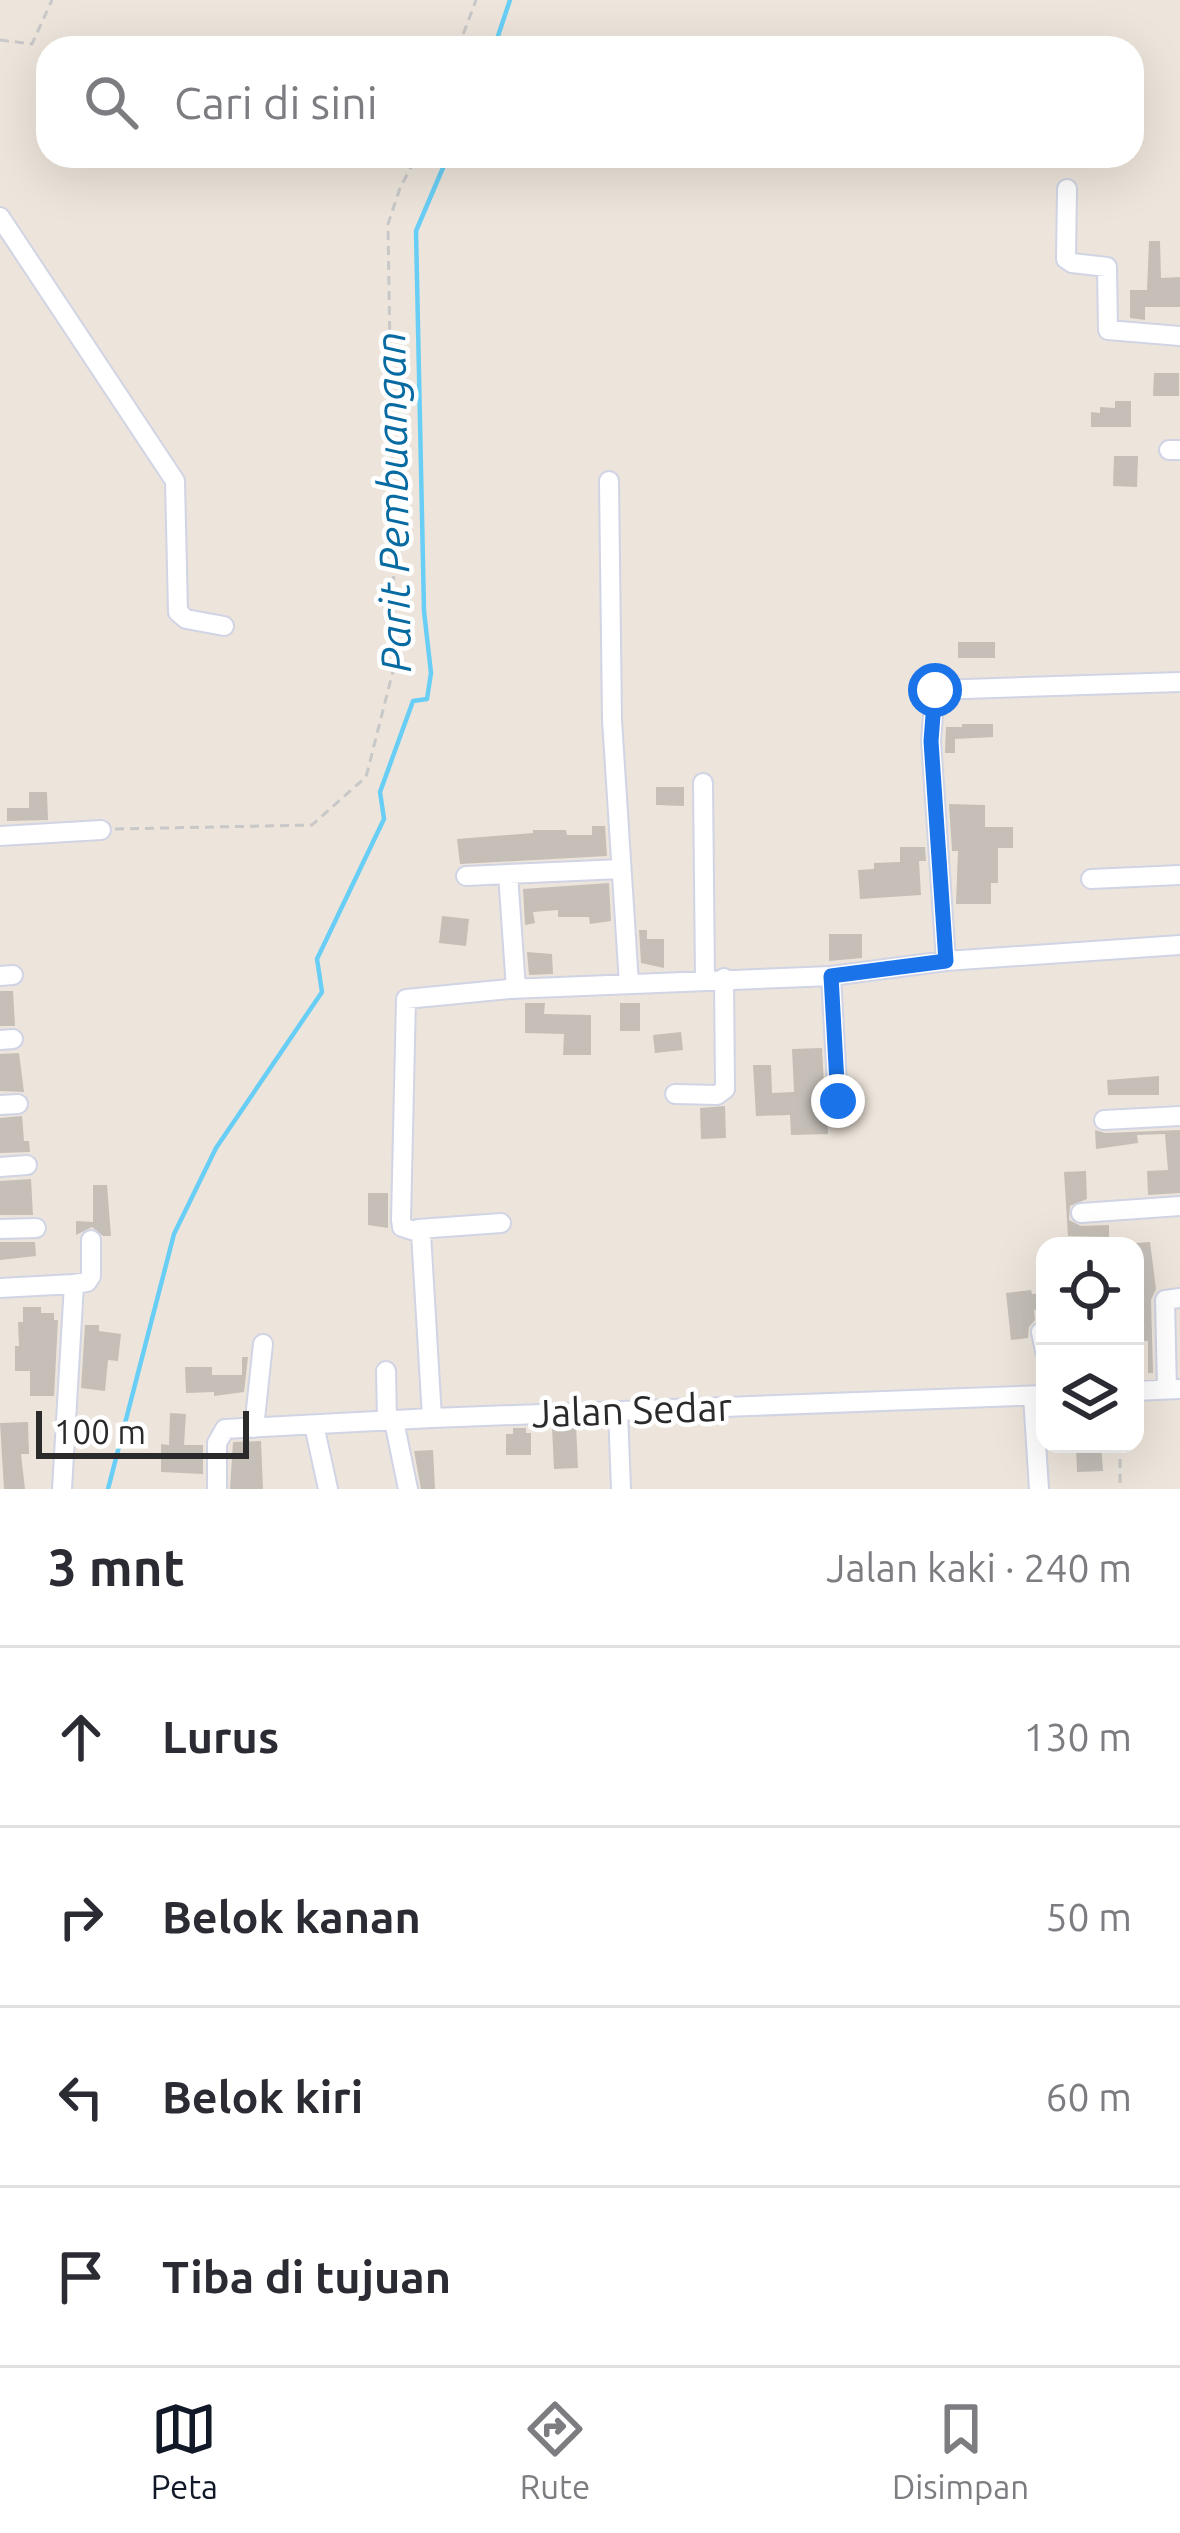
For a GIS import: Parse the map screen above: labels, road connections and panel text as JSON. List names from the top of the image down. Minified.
{"streets":{"street":["Jalan Sedar"]},"water":["Parit Pembuangan"],"scale_bar":"100 m","page":{"search":"Cari di sini","scale":"100 m","heading":["3 mnt","Jalan kaki · 240 m"],"list":[["Lurus","130 m"],["Belok kanan","50 m"],["Belok kiri","60 m"],"Tiba di tujuan"],"nav":["Peta","Rute","Disimpan"]}}
